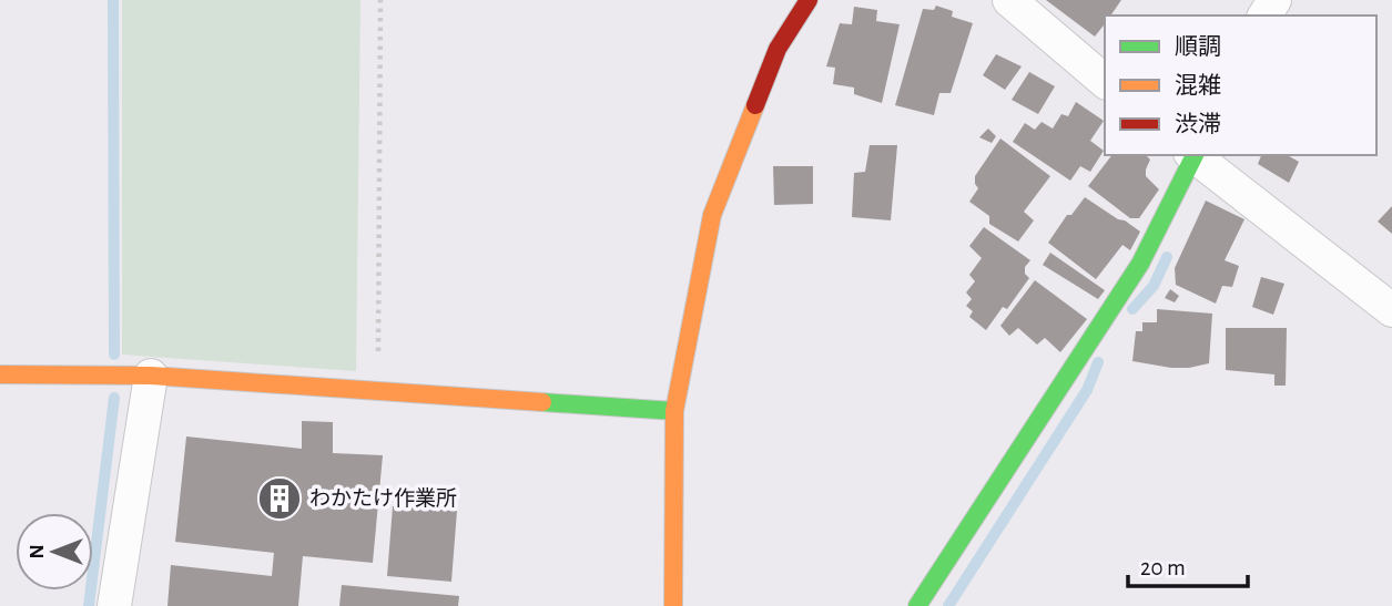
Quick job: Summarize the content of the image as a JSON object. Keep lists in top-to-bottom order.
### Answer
{
  "places": {
    "building": ["わかたけ作業所"]
  },
  "legend": ["順調", "混雑", "渋滞"],
  "scale_bar": "20 m",
  "north": "left"
}
